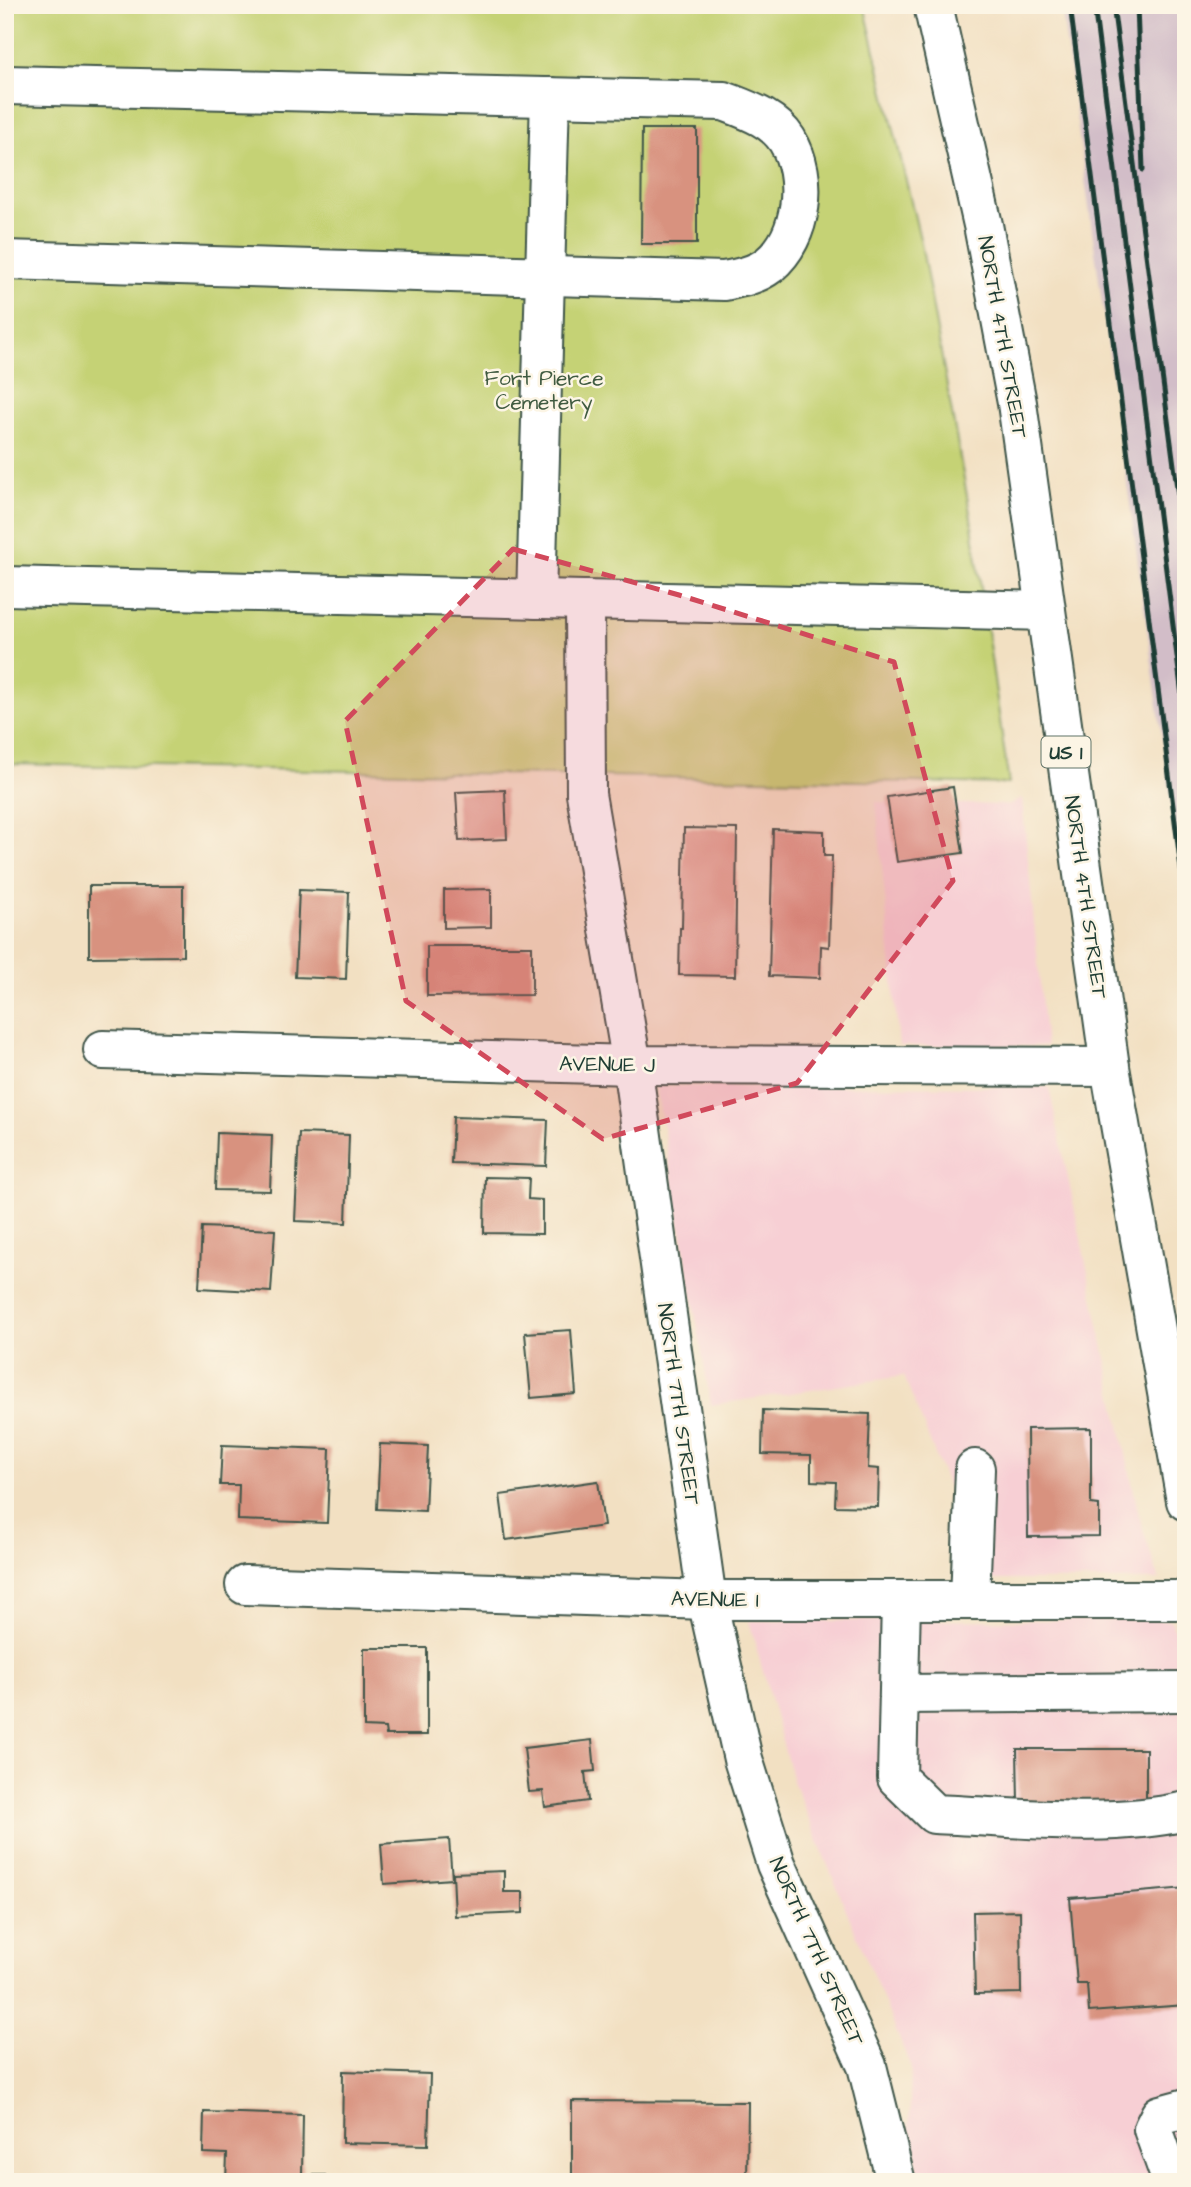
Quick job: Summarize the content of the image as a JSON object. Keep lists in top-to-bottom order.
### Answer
{
  "streets": {
    "street": [
      "NORTH 4TH STREET",
      "US 1",
      "AVENUE J",
      "NORTH 7TH STREET",
      "AVENUE I"
    ]
  },
  "crossings": [
    ["NORTH 4TH STREET", "AVENUE J"],
    ["AVENUE J", "NORTH 7TH STREET"],
    ["NORTH 7TH STREET", "AVENUE I"]
  ],
  "parks": ["Fort Pierce Cemetery"]
}
